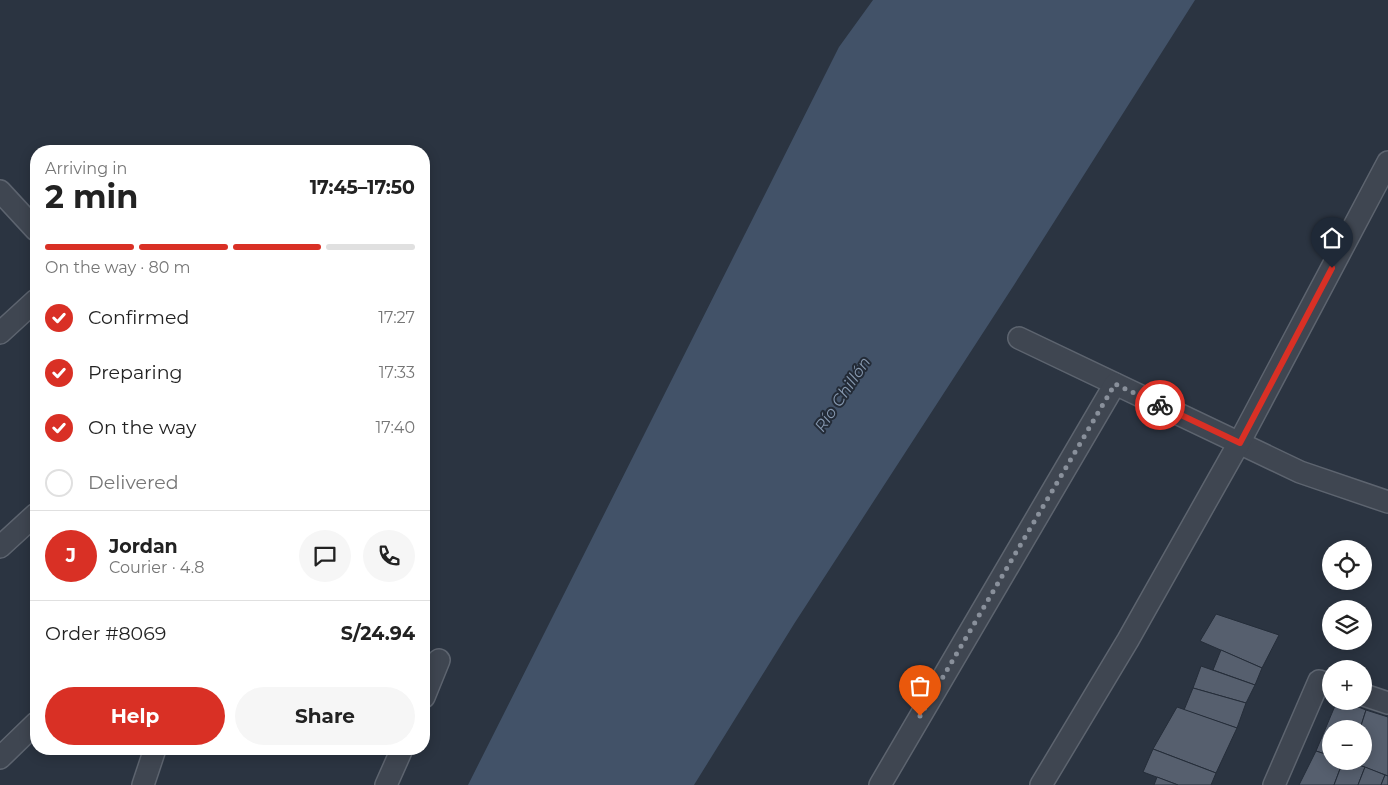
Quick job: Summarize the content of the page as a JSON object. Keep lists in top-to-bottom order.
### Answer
{
  "water": ["Río Chillón"],
  "page": {
    "heading": ["2 min", "Arriving in", "17:45–17:50"],
    "panel": [
      "Jordan",
      "Courier · 4.8",
      "Order #8069",
      "S/24.94"
    ],
    "bar": "On the way · 80 m",
    "list": [
      ["Confirmed", "17:27"],
      ["Preparing", "17:33"],
      ["On the way", "17:40"],
      "Delivered"
    ],
    "round": "J",
    "map_buttons": ["+", "−"],
    "buttons": ["Help", "Share"]
  }
}
